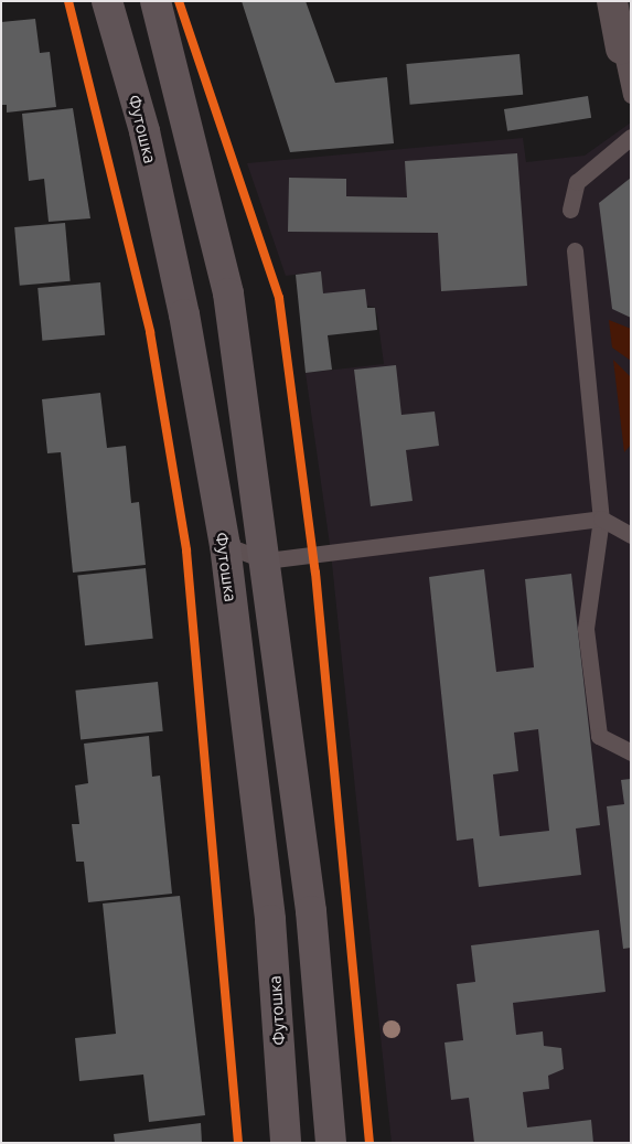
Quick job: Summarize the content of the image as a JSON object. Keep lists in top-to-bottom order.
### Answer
{
  "streets": {
    "main road": ["Футошка"]
  }
}
